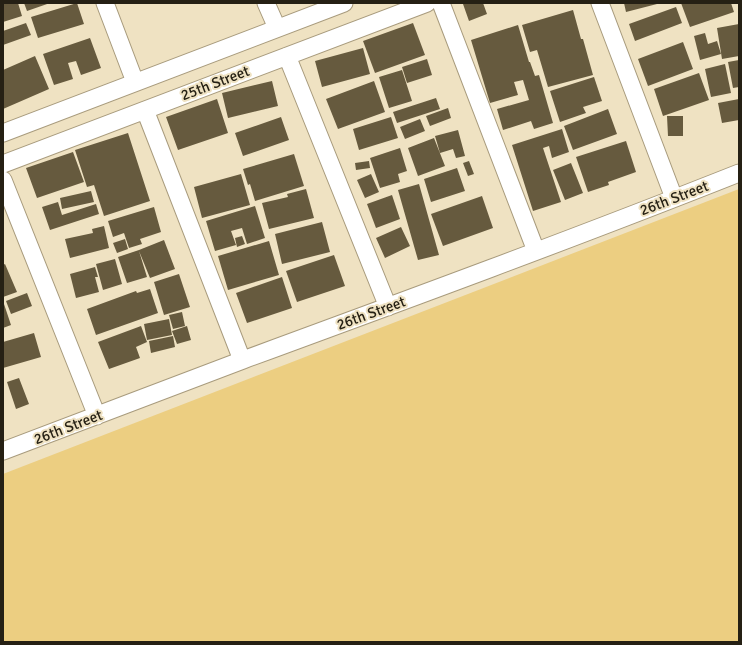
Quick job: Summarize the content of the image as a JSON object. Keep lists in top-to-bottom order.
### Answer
{
  "streets": {
    "street": ["25th Street", "26th Street"]
  }
}
